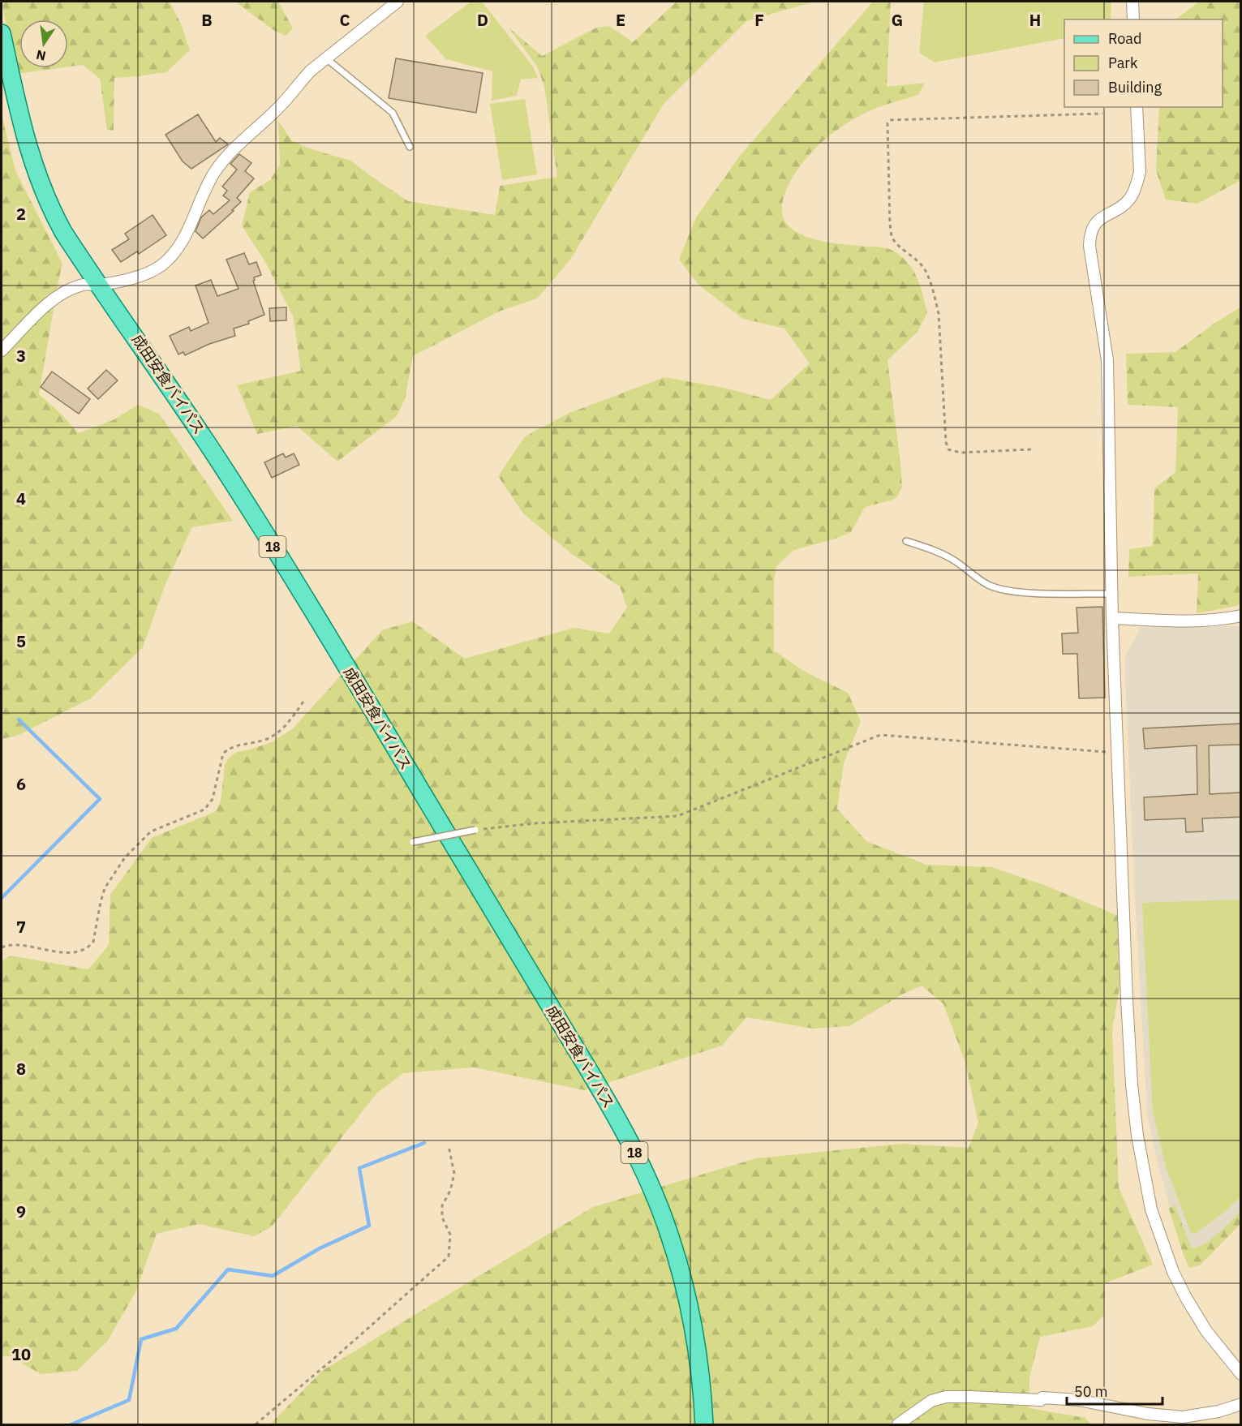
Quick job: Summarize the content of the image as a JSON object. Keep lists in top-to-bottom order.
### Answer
{
  "streets": {
    "main road": ["成田安食バイパス", "18"]
  },
  "legend": ["Road", "Park", "Building"],
  "scale_bar": "50 m",
  "north": "bottom",
  "grid": {
    "columns": [
      "B",
      "C",
      "D",
      "E",
      "F",
      "G",
      "H"
    ],
    "rows": [
      "2",
      "3",
      "4",
      "5",
      "6",
      "7",
      "8",
      "9",
      "10"
    ]
  }
}
